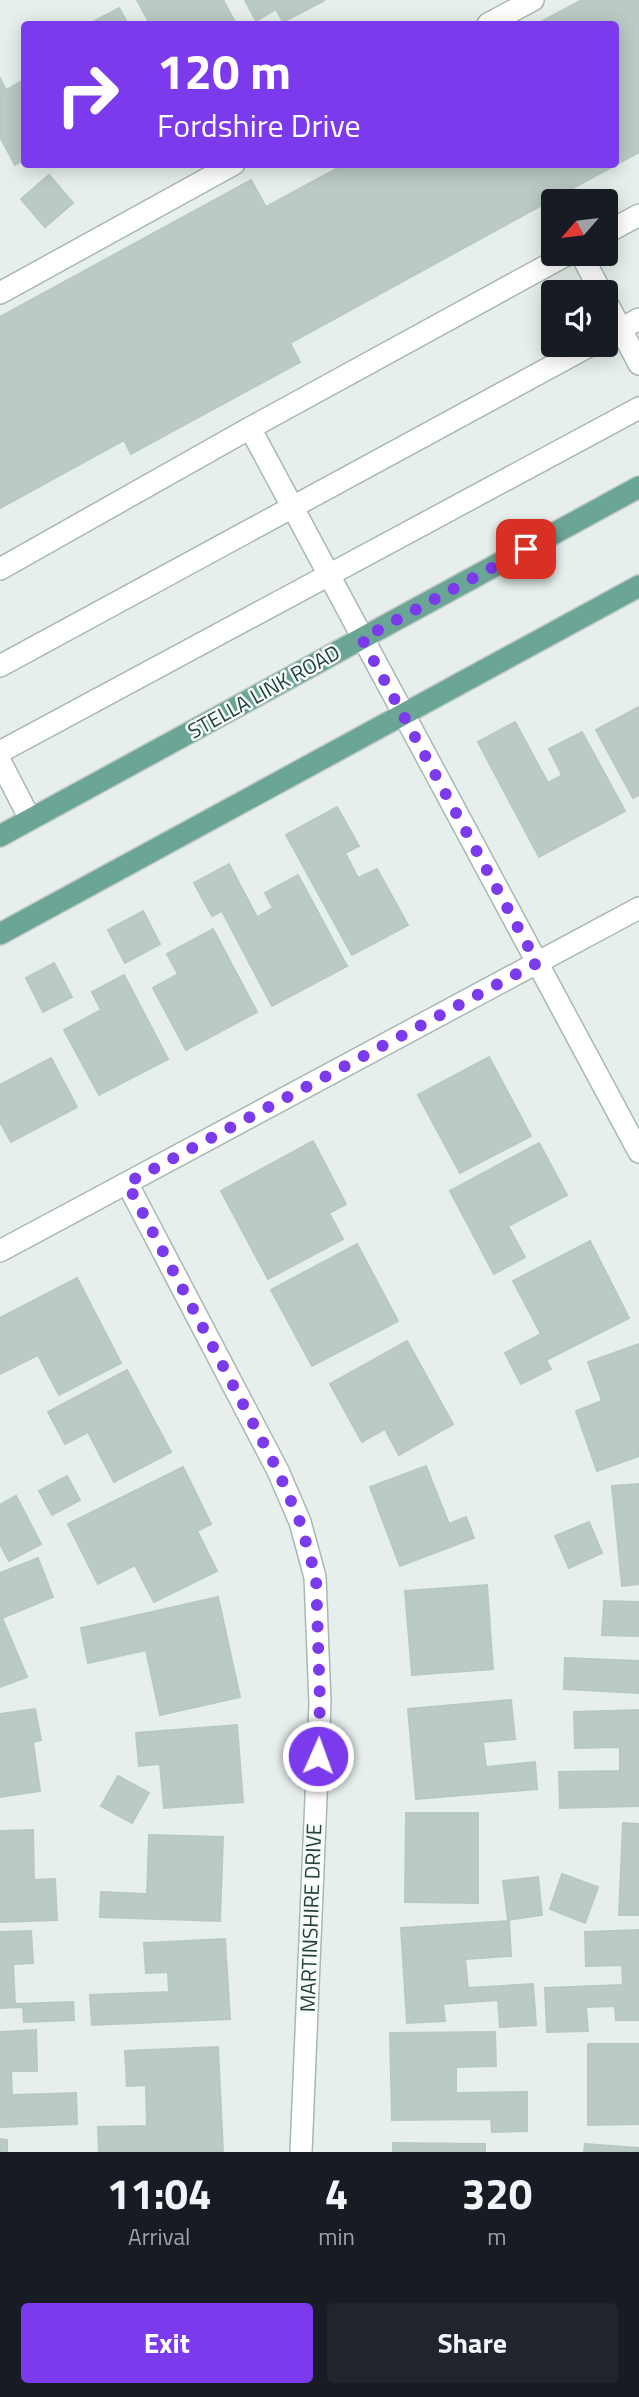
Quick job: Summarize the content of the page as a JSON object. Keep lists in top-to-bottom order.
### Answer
{
  "streets": {
    "main road": ["STELLA LINK ROAD"],
    "street": ["MARTINSHIRE DRIVE"]
  },
  "north": "bottom left",
  "page": {
    "turn": ["120 m", "Fordshire Drive"],
    "eta": [
      "11:04",
      "Arrival",
      "4",
      "min",
      "320",
      "m"
    ],
    "buttons": ["Exit", "Share"]
  }
}
